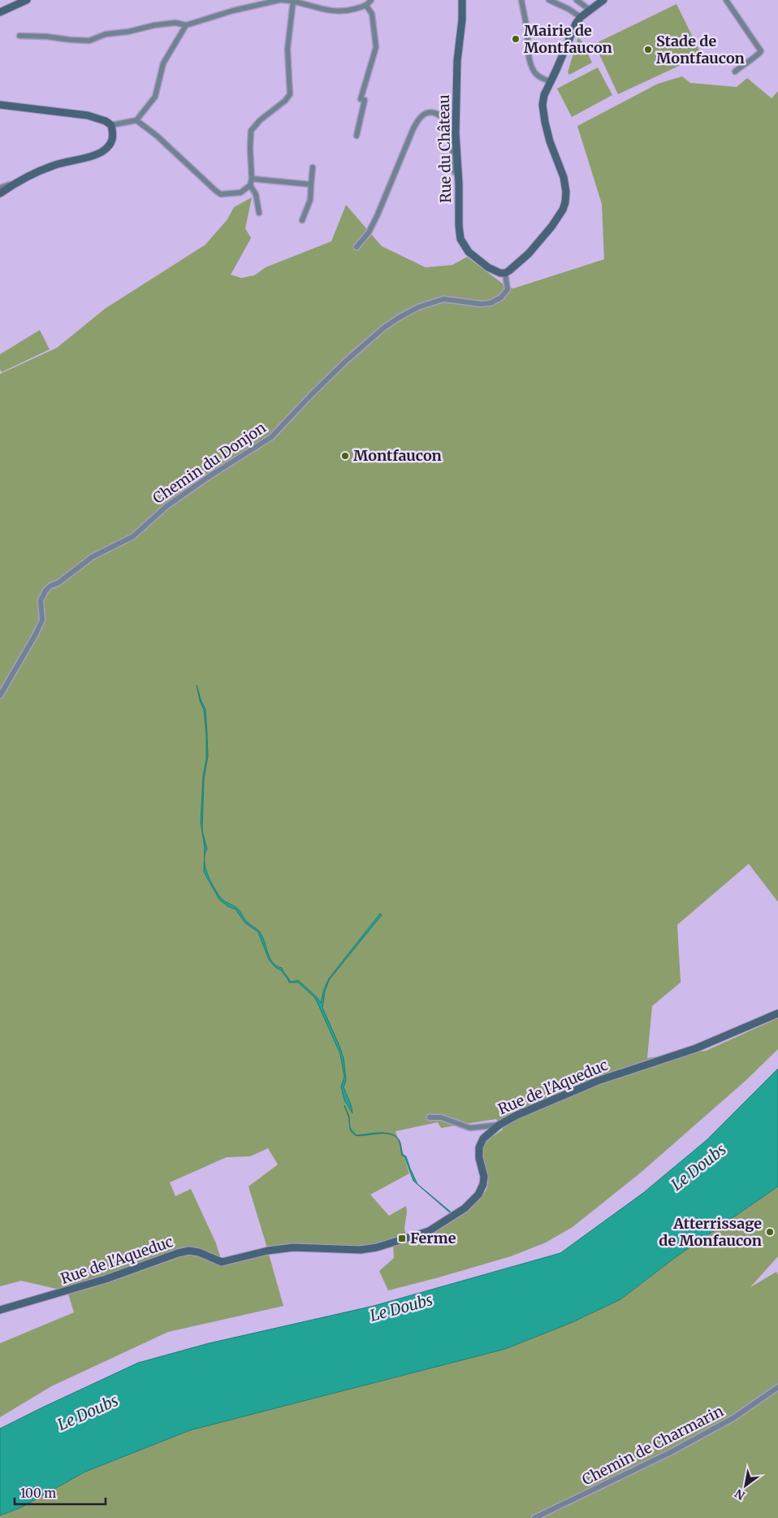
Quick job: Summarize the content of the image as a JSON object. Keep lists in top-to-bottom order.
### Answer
{
  "streets": {
    "street": [
      "Rue du Château",
      "Chemin du Donjon",
      "Rue de l'Aqueduc",
      "Chemin de Charmarin"
    ]
  },
  "crossings": [
    ["Rue du Château", "Chemin du Donjon"]
  ],
  "water": ["Le Doubs"],
  "places": {
    "other": [
      "Mairie de Montfaucon",
      "Stade de Montfaucon",
      "Montfaucon",
      "Atterrissage de Monfaucon"
    ],
    "transit": ["Ferme"]
  },
  "scale_bar": "100 m",
  "north": "bottom left"
}
